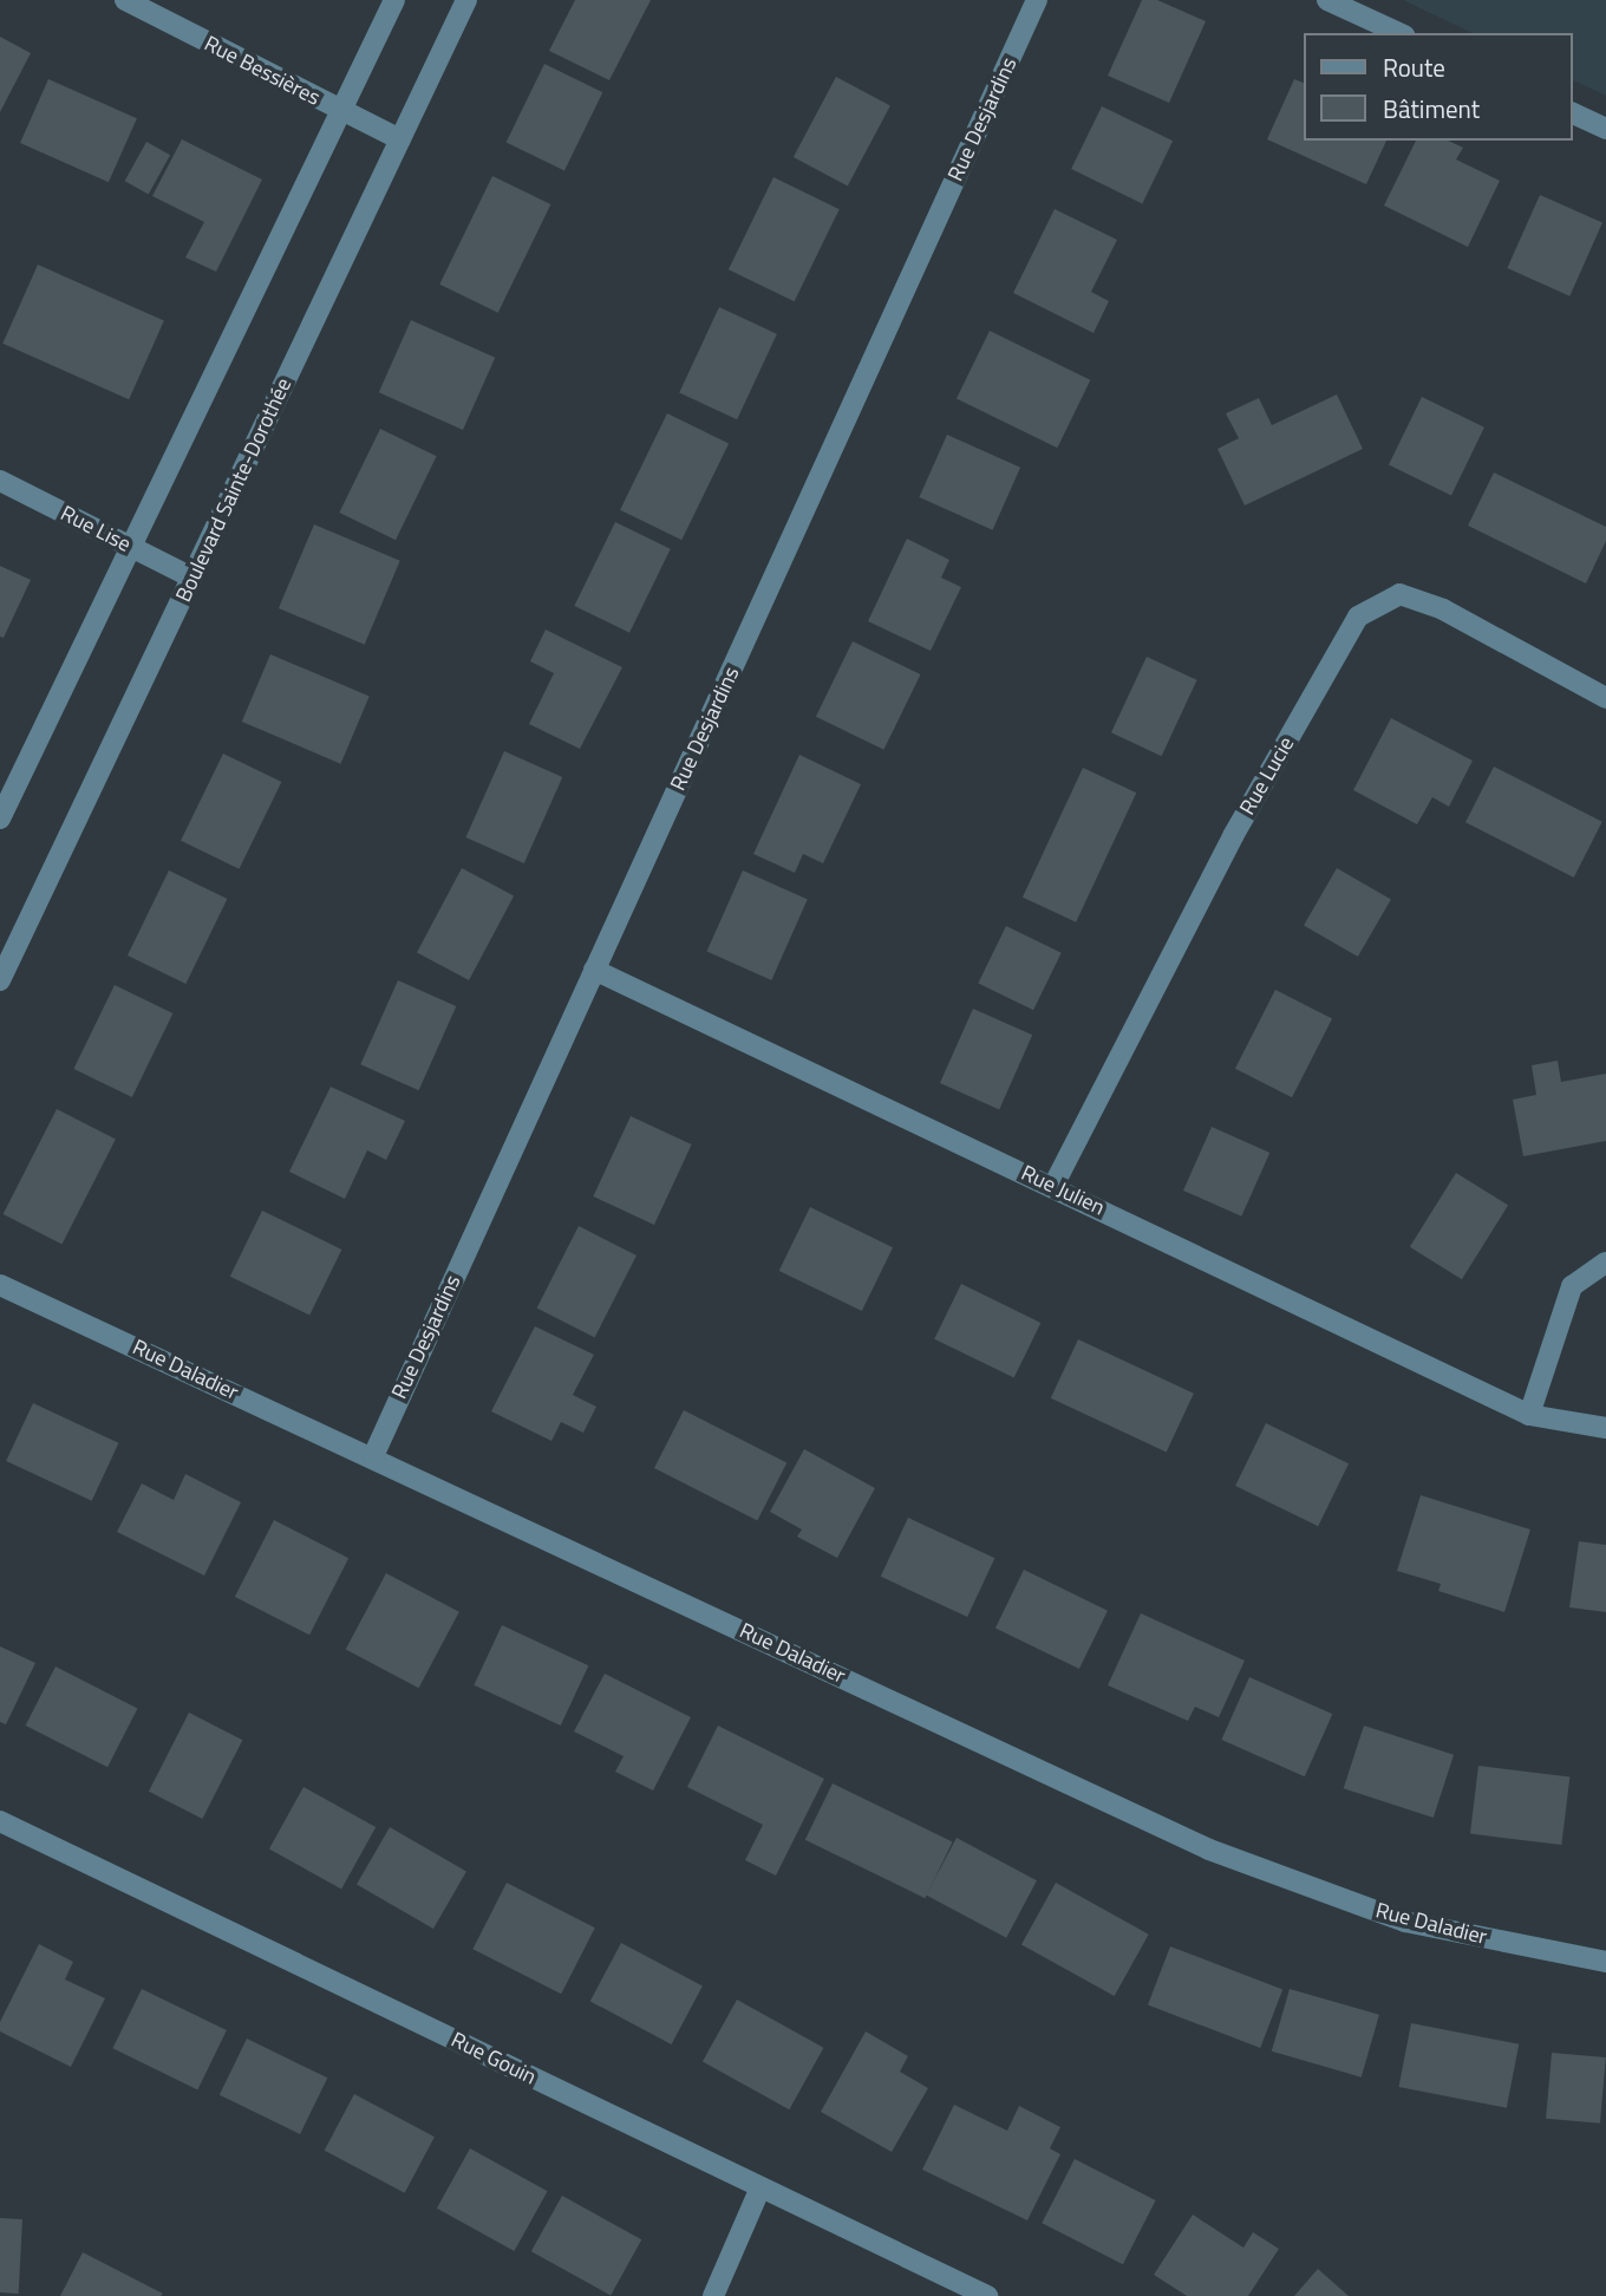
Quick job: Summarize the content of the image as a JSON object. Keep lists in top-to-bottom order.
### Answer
{
  "streets": {
    "street": [
      "Rue Bessières",
      "Rue Desjardins",
      "Boulevard Sainte-Dorothée",
      "Rue Lise",
      "Rue Lucie",
      "Rue Julien",
      "Rue Daladier",
      "Rue Gouin"
    ]
  },
  "crossings": [
    ["Rue Bessières", "Boulevard Sainte-Dorothée"],
    ["Rue Desjardins", "Rue Julien"],
    ["Rue Desjardins", "Rue Daladier"],
    ["Boulevard Sainte-Dorothée", "Rue Lise"],
    ["Rue Lucie", "Rue Julien"]
  ],
  "legend": ["Route", "Bâtiment"]
}
